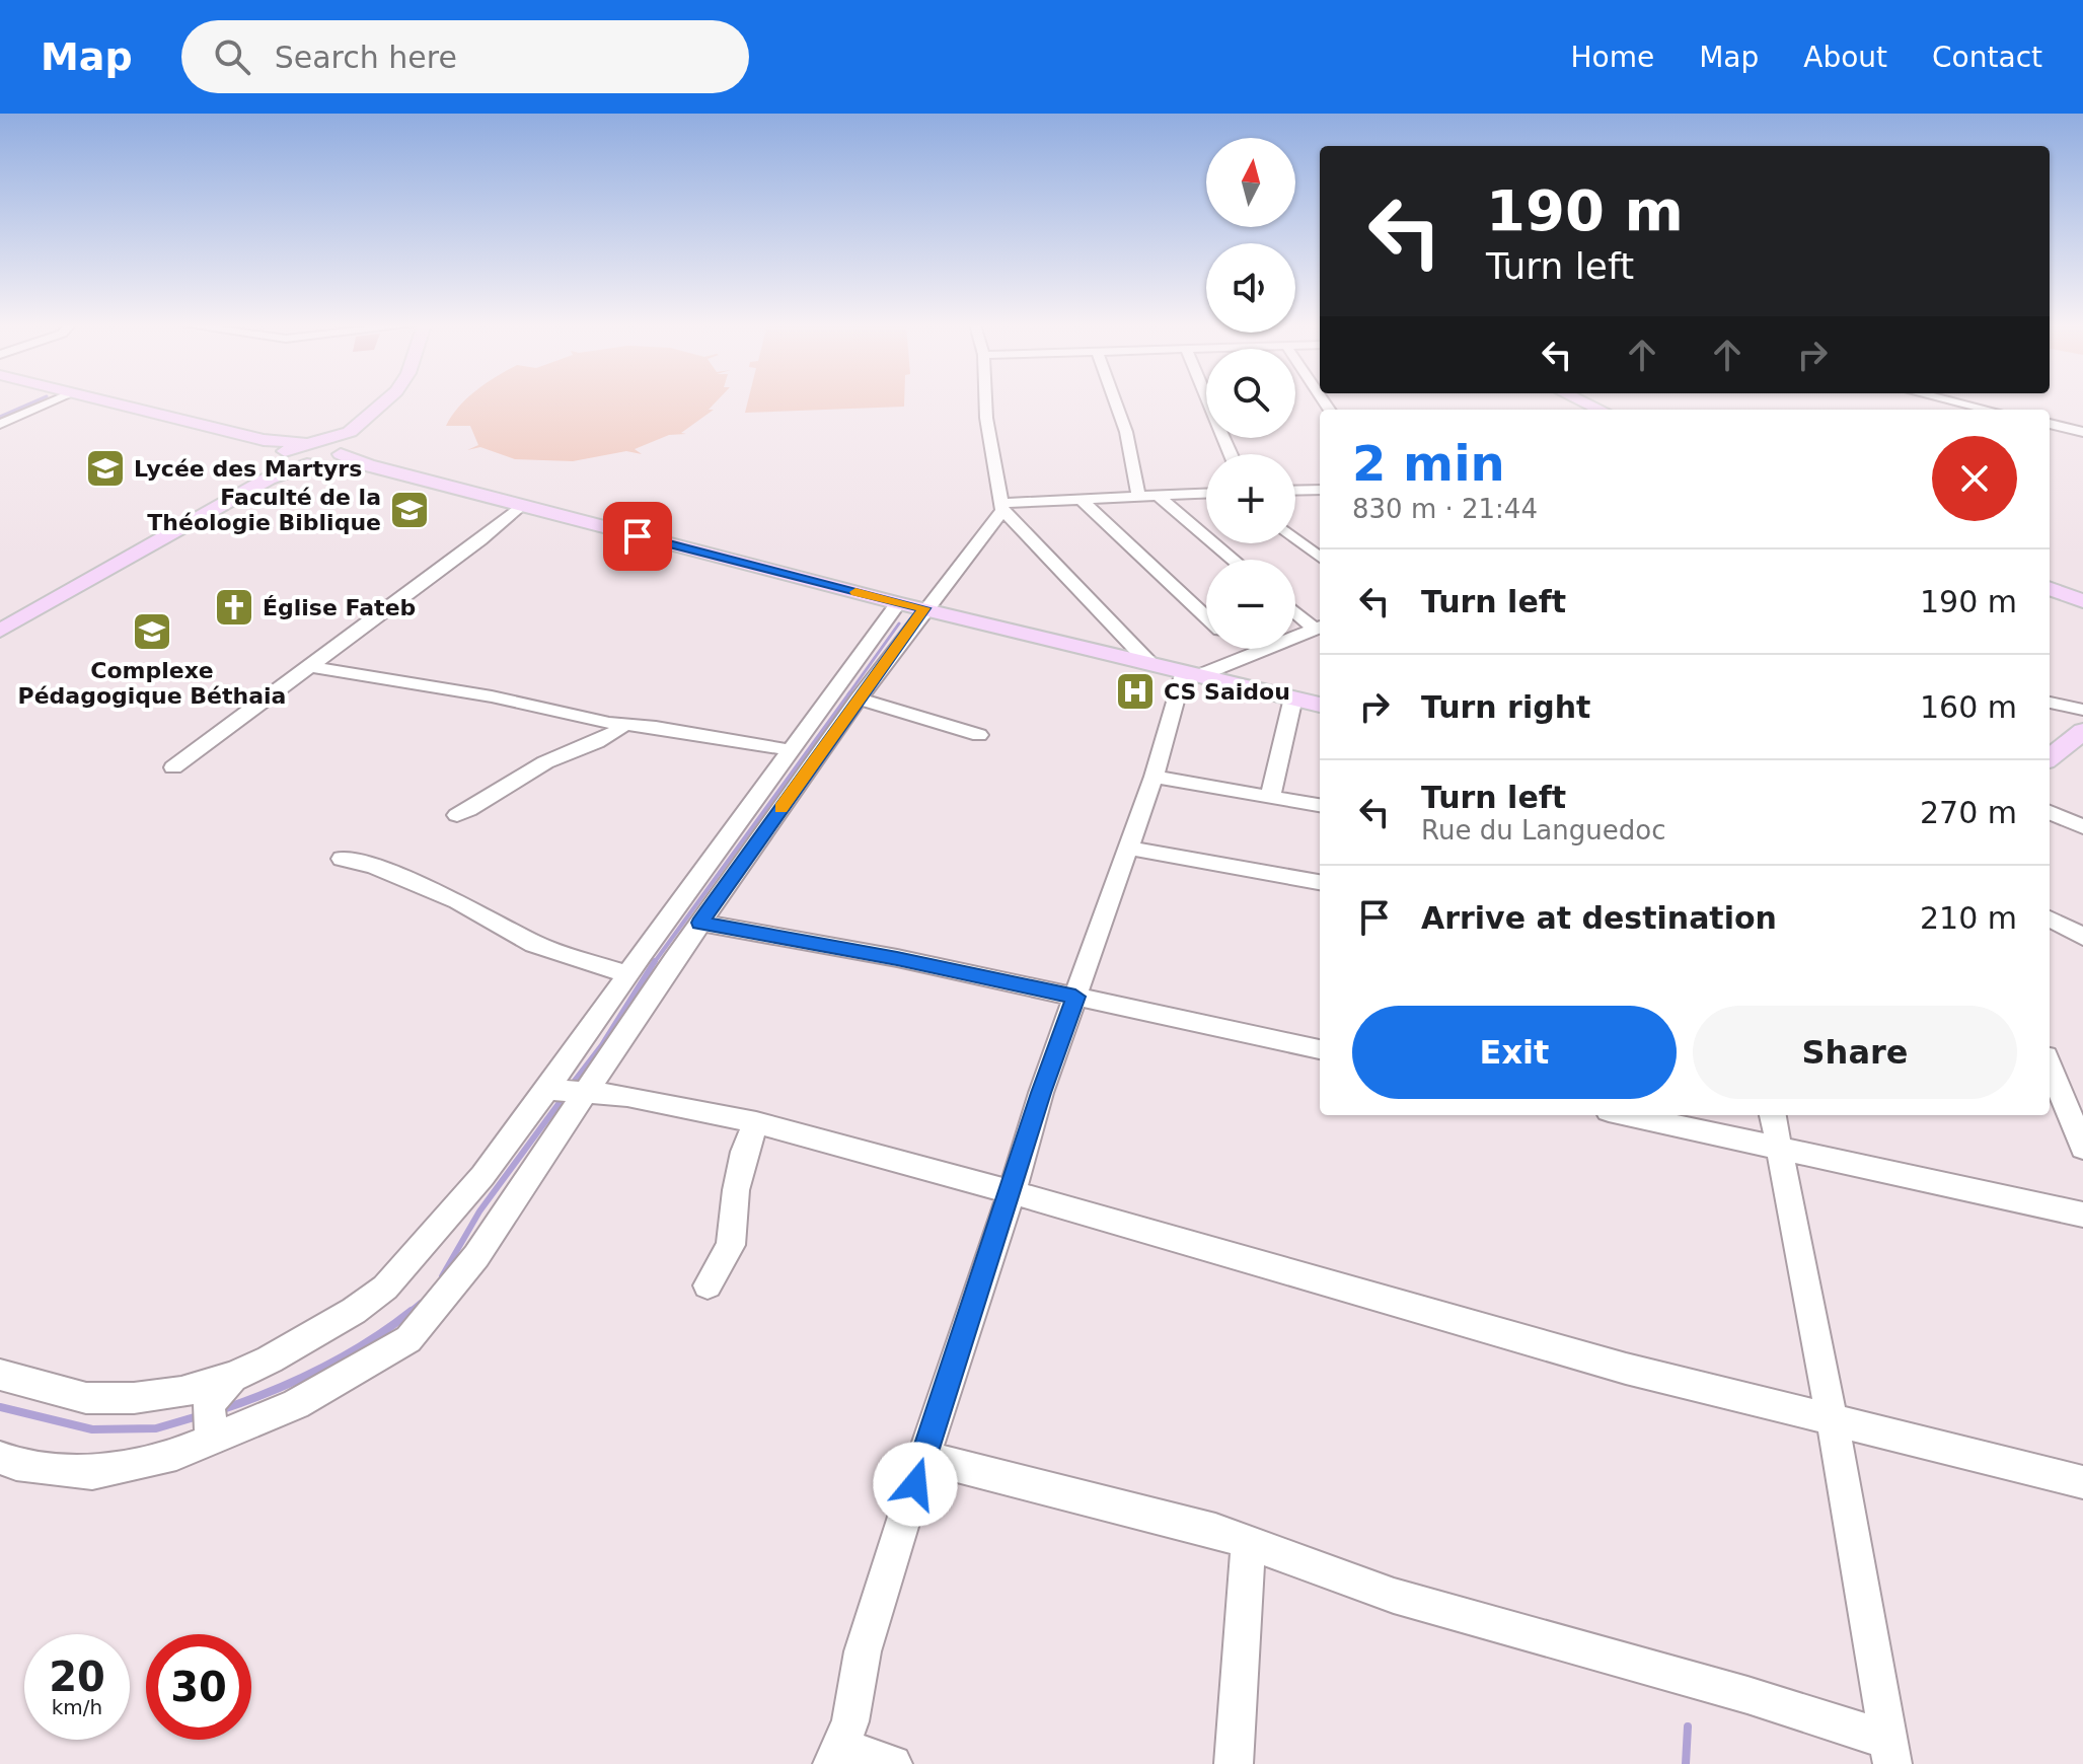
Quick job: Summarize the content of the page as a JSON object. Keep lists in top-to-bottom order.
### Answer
{
  "places": {
    "school or university": ["Lycée des Martyrs", "Faculté de la Théologie Biblique", "Complexe Pédagogique Béthaia"],
    "church": ["Église Fateb"],
    "hospital": ["CS Saidou"]
  },
  "north": "top",
  "page": {
    "header": "Map",
    "search": "Search here",
    "nav": [
      "Home",
      "Map",
      "About",
      "Contact"
    ],
    "map_buttons": ["+", "−"],
    "turn": ["190 m", "Turn left"],
    "heading": ["2 min", "830 m · 21:44"],
    "list": [
      {
        "name": "Turn left",
        "value": "190 m"
      },
      {
        "name": "Turn right",
        "value": "160 m"
      },
      {
        "name": "Turn left",
        "note": "Rue du Languedoc",
        "value": "270 m"
      },
      {
        "name": "Arrive at destination",
        "value": "210 m"
      }
    ],
    "buttons": ["Exit", "Share"],
    "speed": "20 km/h",
    "limit": "30"
  }
}
